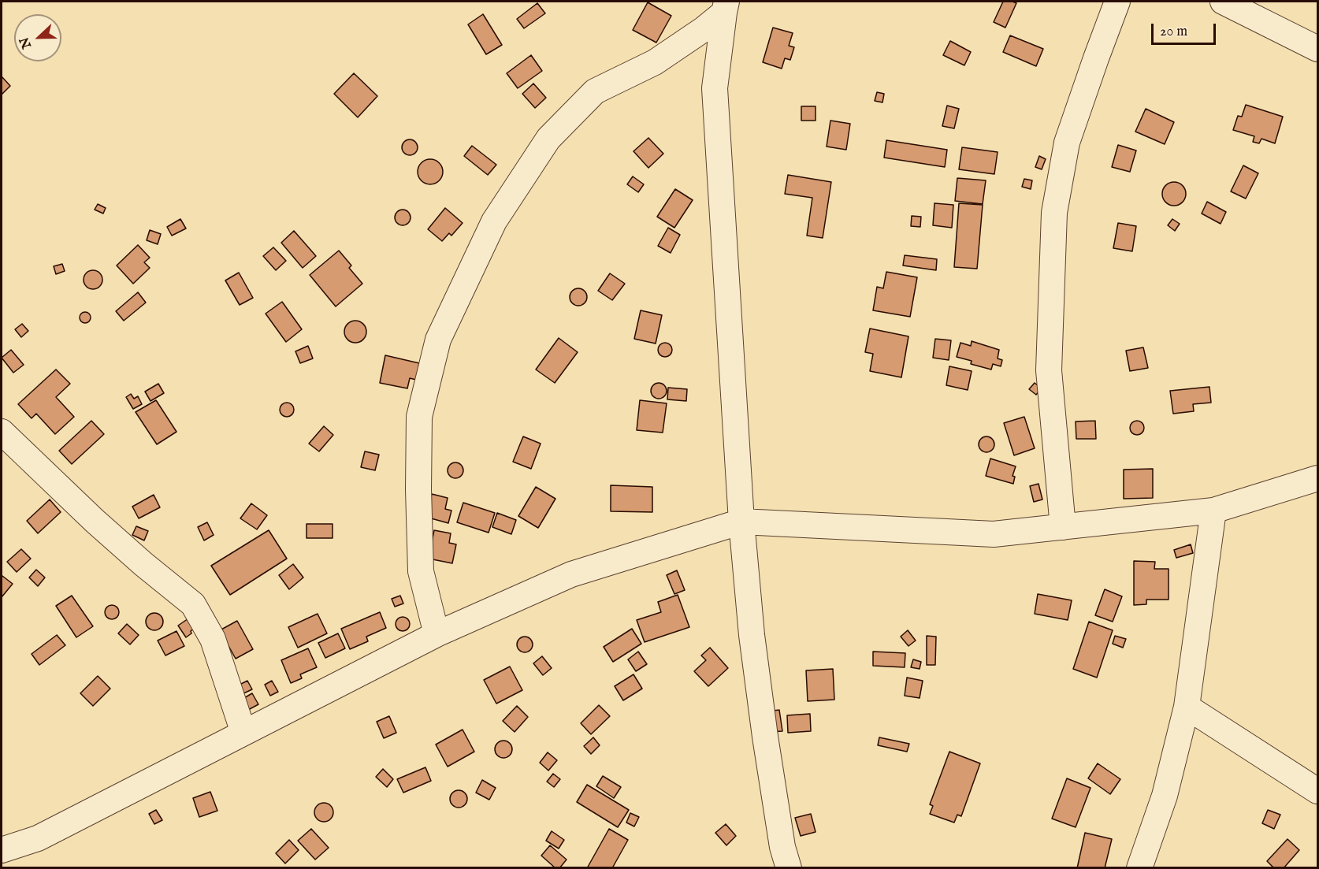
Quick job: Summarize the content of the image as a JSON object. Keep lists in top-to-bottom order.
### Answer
{
  "scale_bar": "20 m",
  "north": "left"
}
